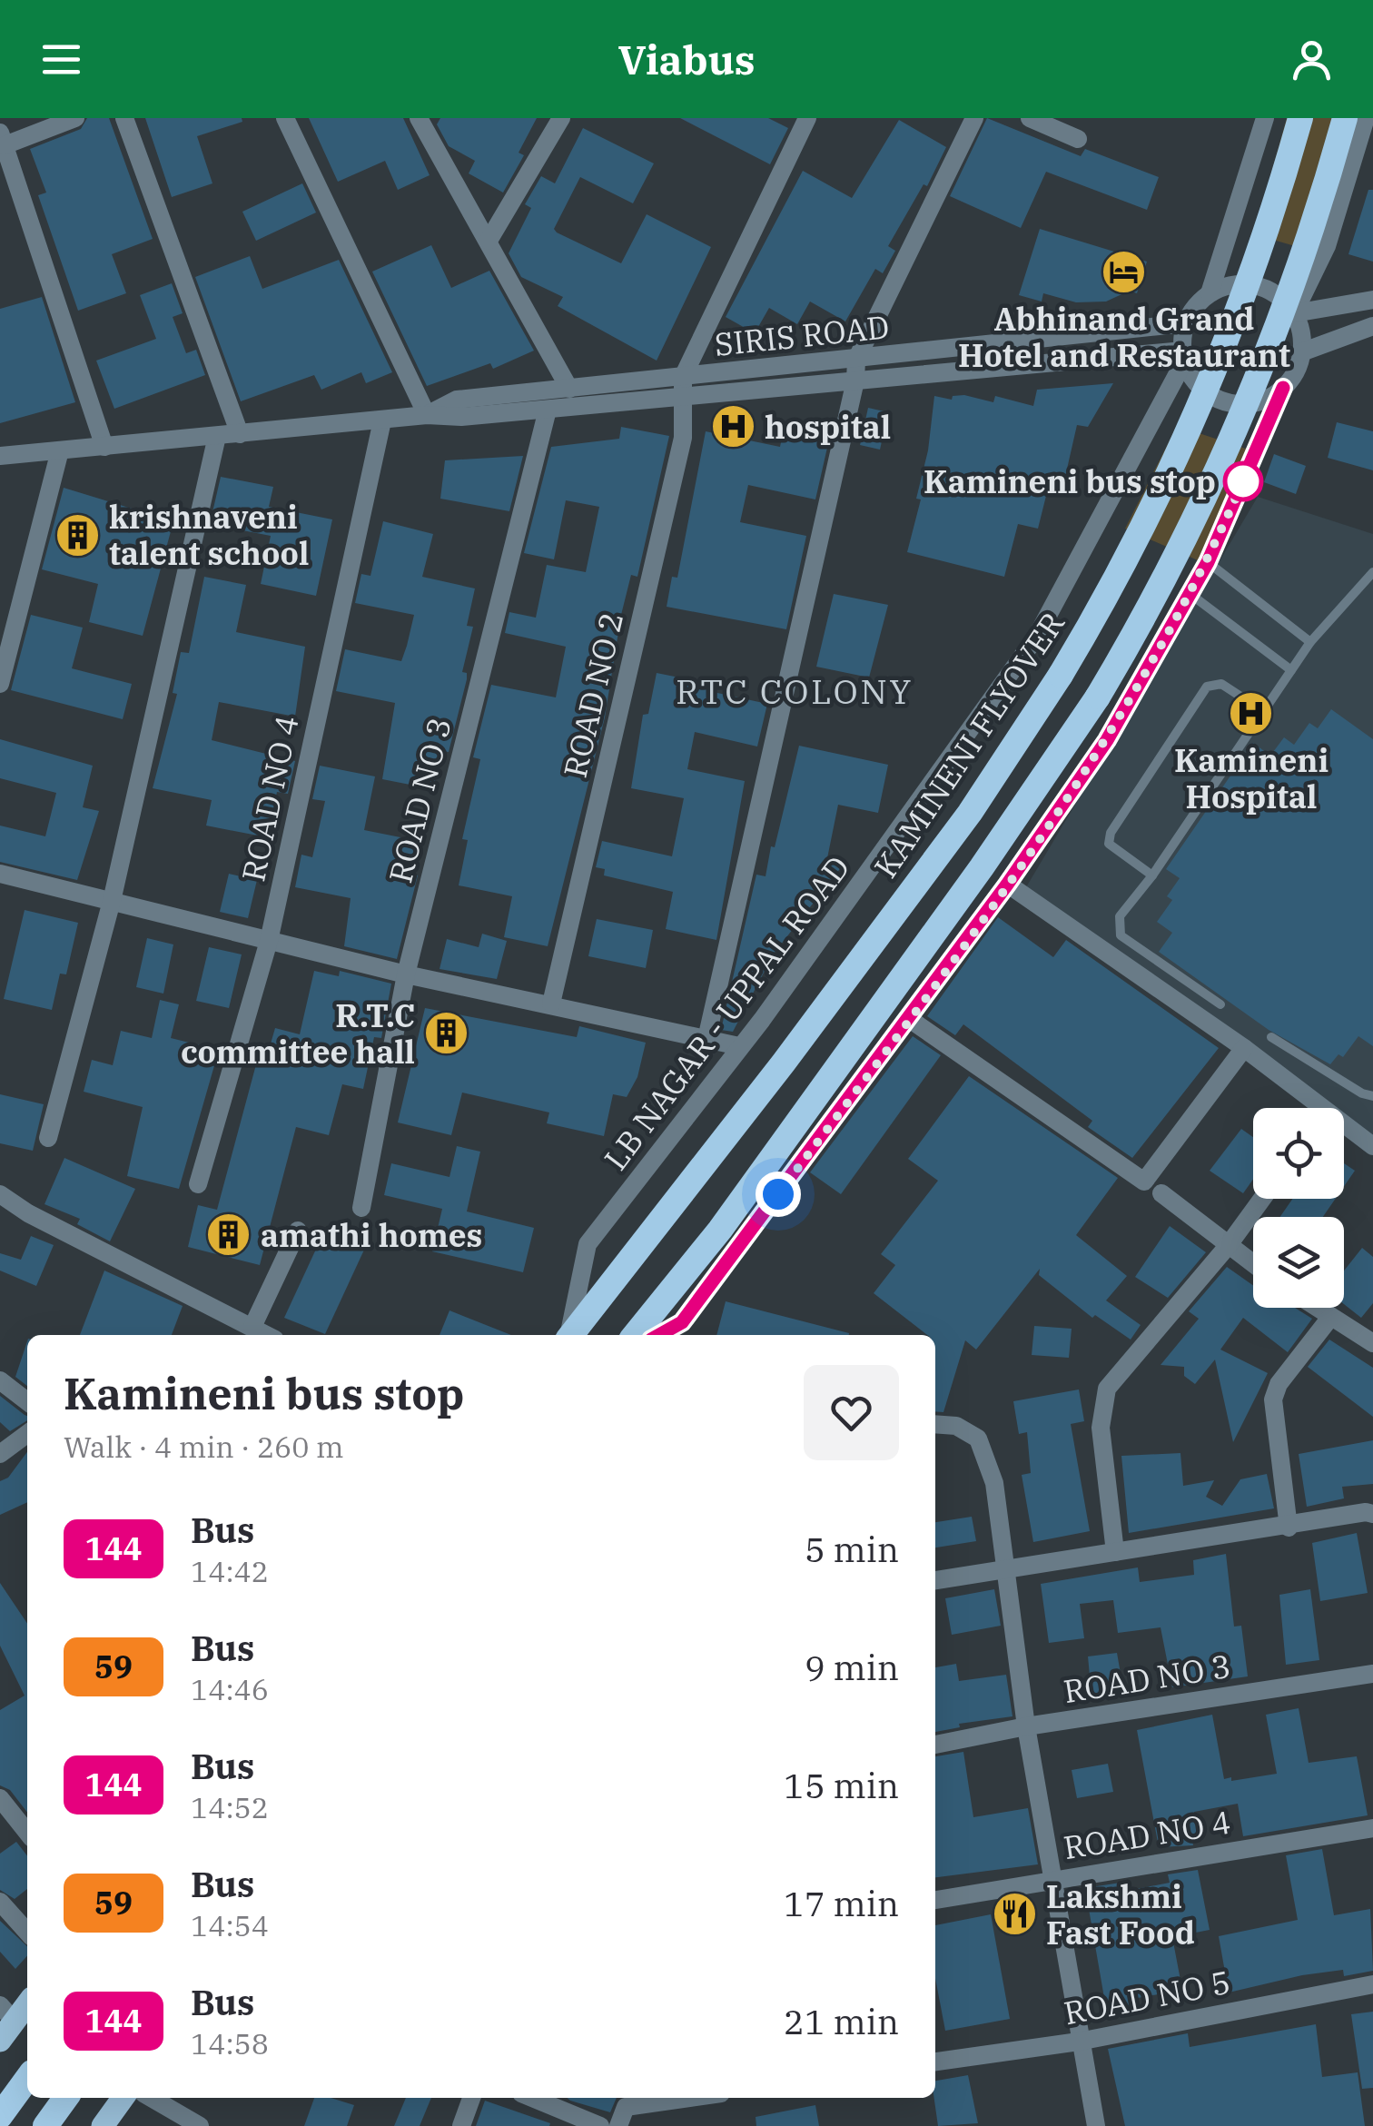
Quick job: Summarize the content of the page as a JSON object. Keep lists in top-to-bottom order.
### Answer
{
  "streets": {
    "highway": ["KAMINENI FLYOVER"],
    "street": [
      "SIRIS ROAD",
      "ROAD NO 2",
      "ROAD NO 4",
      "ROAD NO 3",
      "LB NAGAR - UPPAL ROAD",
      "ROAD NO 5"
    ]
  },
  "crossings": [
    ["SIRIS ROAD", "ROAD NO 2"],
    ["SIRIS ROAD", "ROAD NO 4"],
    ["SIRIS ROAD", "ROAD NO 3"],
    ["SIRIS ROAD", "LB NAGAR - UPPAL ROAD"]
  ],
  "districts": ["RTC COLONY"],
  "places": {
    "hotel": ["Abhinand Grand Hotel and Restaurant"],
    "hospital": ["hospital", "Kamineni Hospital"],
    "other": ["Kamineni bus stop"],
    "building": ["krishnaveni talent school", "R.T.C committee hall", "amathi homes"],
    "restaurant": ["Lakshmi Fast Food"]
  },
  "lines": ["bus line 144"],
  "page": {
    "header": "Viabus",
    "heading": ["Kamineni bus stop", "Walk · 4 min · 260 m"],
    "list": [
      {
        "mark": "144",
        "name": "Bus",
        "note": "14:42",
        "value": "5 min"
      },
      {
        "mark": "59",
        "name": "Bus",
        "note": "14:46",
        "value": "9 min"
      },
      {
        "mark": "144",
        "name": "Bus",
        "note": "14:52",
        "value": "15 min"
      },
      {
        "mark": "59",
        "name": "Bus",
        "note": "14:54",
        "value": "17 min"
      },
      {
        "mark": "144",
        "name": "Bus",
        "note": "14:58",
        "value": "21 min"
      }
    ]
  }
}
